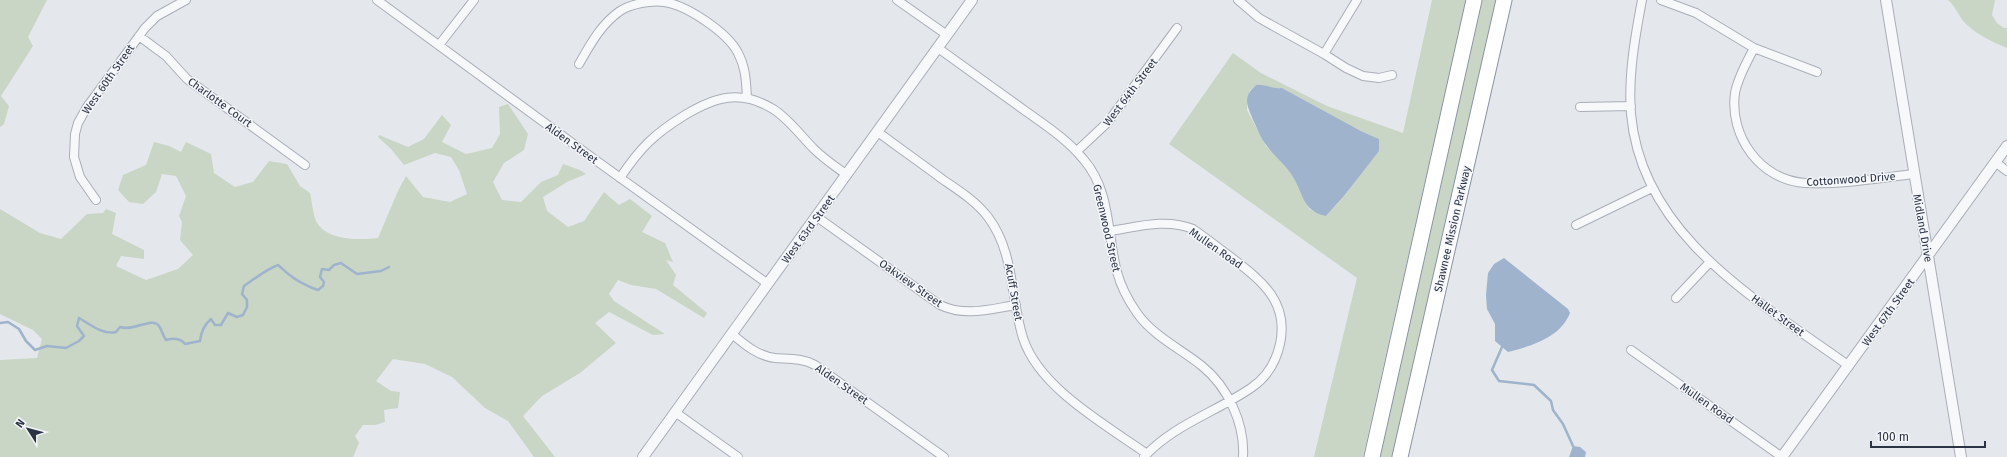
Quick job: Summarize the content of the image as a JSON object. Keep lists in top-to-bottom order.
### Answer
{
  "streets": {
    "highway": ["Shawnee Mission Parkway"],
    "street": [
      "West 60th Street",
      "West 64th Street",
      "Charlotte Court",
      "Alden Street",
      "Cottonwood Drive",
      "Greenwood Street",
      "Midland Drive",
      "West 63rd Street",
      "Mullen Road",
      "Oakview Street",
      "Acuff Street",
      "West 67th Street",
      "Hallet Street"
    ]
  },
  "crossings": [
    ["West 60th Street", "Charlotte Court"],
    ["West 64th Street", "Greenwood Street"],
    ["Alden Street", "West 63rd Street"],
    ["Cottonwood Drive", "Midland Drive"],
    ["Greenwood Street", "West 63rd Street"],
    ["Greenwood Street", "Mullen Road"],
    ["Midland Drive", "West 67th Street"],
    ["West 63rd Street", "Oakview Street"],
    ["West 63rd Street", "Acuff Street"],
    ["Mullen Road", "Acuff Street"],
    ["Mullen Road", "West 67th Street"],
    ["Oakview Street", "Acuff Street"],
    ["West 67th Street", "Hallet Street"]
  ],
  "scale_bar": "100 m",
  "north": "top left"
}
